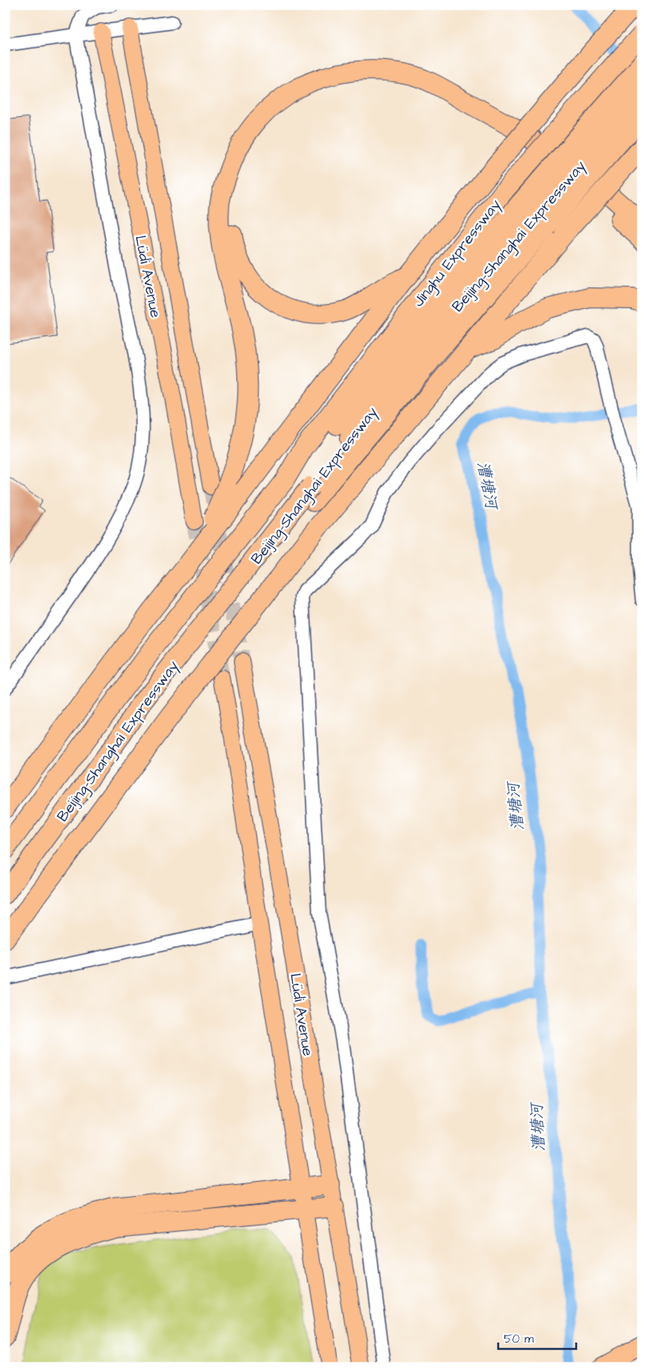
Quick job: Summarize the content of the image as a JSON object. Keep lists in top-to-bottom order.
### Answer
{
  "streets": {
    "highway": ["Beijing–Shanghai Expressway", "Jinghu Expressway"],
    "main road": ["Lüdi Avenue"]
  },
  "crossings": [
    ["Beijing–Shanghai Expressway", "Jinghu Expressway"]
  ],
  "water": ["漕塘河"],
  "scale_bar": "50 m"
}
